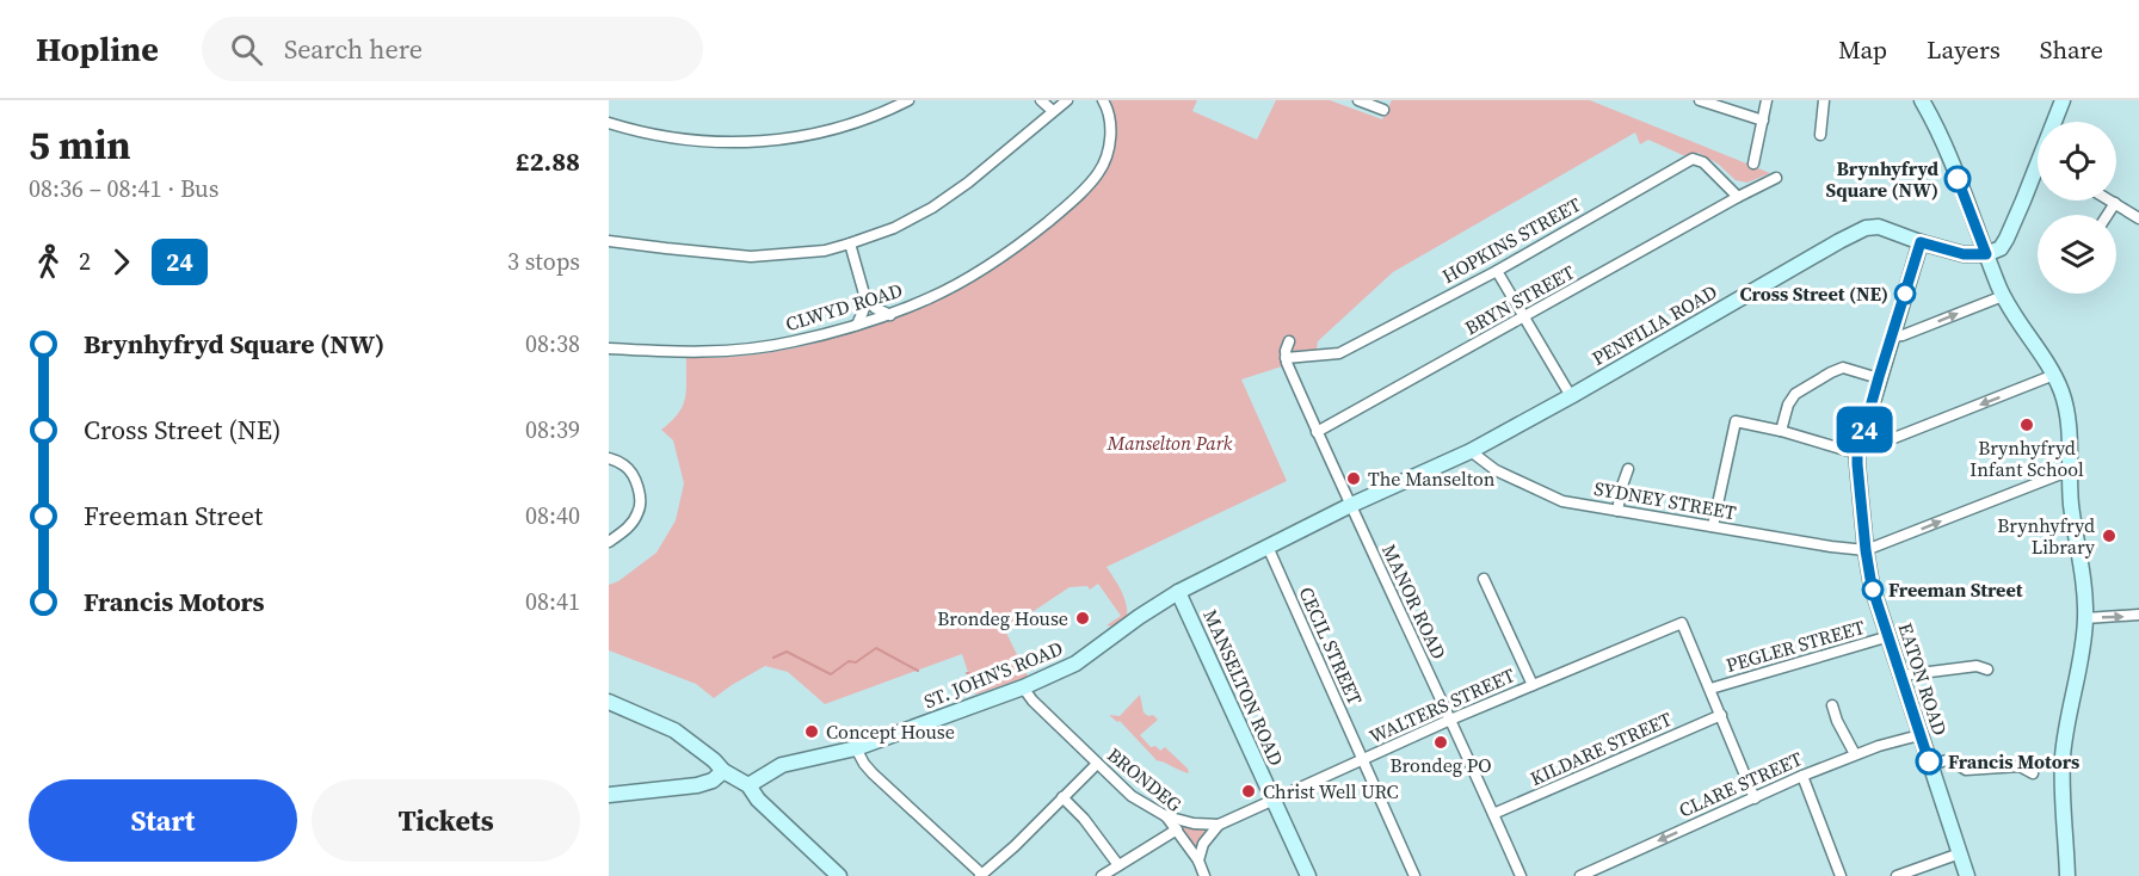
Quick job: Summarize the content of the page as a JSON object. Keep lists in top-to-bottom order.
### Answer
{
  "streets": {
    "street": [
      "HOPKINS STREET",
      "BRYN STREET",
      "CLWYD ROAD",
      "PENFILIA ROAD",
      "SYDNEY STREET",
      "MANOR ROAD",
      "CECIL STREET",
      "PEGLER STREET",
      "ST. JOHN'S ROAD",
      "EATON ROAD",
      "MANSELTON ROAD",
      "WALTERS STREET",
      "KILDARE STREET",
      "BRONDEG",
      "CLARE STREET"
    ]
  },
  "crossings": [
    ["HOPKINS STREET", "BRYN STREET"],
    ["HOPKINS STREET", "MANOR ROAD"],
    ["BRYN STREET", "MANOR ROAD"],
    ["PENFILIA ROAD", "SYDNEY STREET"],
    ["PENFILIA ROAD", "MANOR ROAD"],
    ["PENFILIA ROAD", "ST. JOHN'S ROAD"],
    ["PENFILIA ROAD", "EATON ROAD"],
    ["SYDNEY STREET", "EATON ROAD"],
    ["MANOR ROAD", "ST. JOHN'S ROAD"],
    ["MANOR ROAD", "WALTERS STREET"],
    ["MANOR ROAD", "KILDARE STREET"],
    ["CECIL STREET", "ST. JOHN'S ROAD"],
    ["CECIL STREET", "WALTERS STREET"],
    ["PEGLER STREET", "EATON ROAD"],
    ["PEGLER STREET", "WALTERS STREET"],
    ["ST. JOHN'S ROAD", "MANSELTON ROAD"],
    ["ST. JOHN'S ROAD", "BRONDEG"],
    ["EATON ROAD", "CLARE STREET"],
    ["MANSELTON ROAD", "WALTERS STREET"]
  ],
  "one_way": ["CLARE STREET"],
  "parks": ["Manselton Park"],
  "places": [
    "Brynhyfryd Square (NW)",
    "Cross Street (NE)",
    "Brynhyfryd Infant School",
    "The Manselton",
    "Brynhyfryd Library",
    "Freeman Street",
    "Brondeg House",
    "Concept House",
    "Brondeg PO",
    "Francis Motors",
    "Christ Well URC"
  ],
  "lines": ["bus line 24"],
  "page": {
    "header": "Hopline",
    "search": "Search here",
    "nav": ["Map", "Layers", "Share"],
    "heading": ["5 min", "08:36 – 08:41 · Bus", "£2.88"],
    "on_map": "24",
    "legs": ["2", "24", "3 stops"],
    "list": [
      {
        "name": "Brynhyfryd Square (NW)",
        "value": "08:38"
      },
      {
        "name": "Cross Street (NE)",
        "value": "08:39"
      },
      {
        "name": "Freeman Street",
        "value": "08:40"
      },
      {
        "name": "Francis Motors",
        "value": "08:41"
      }
    ],
    "buttons": ["Start", "Tickets"]
  }
}
